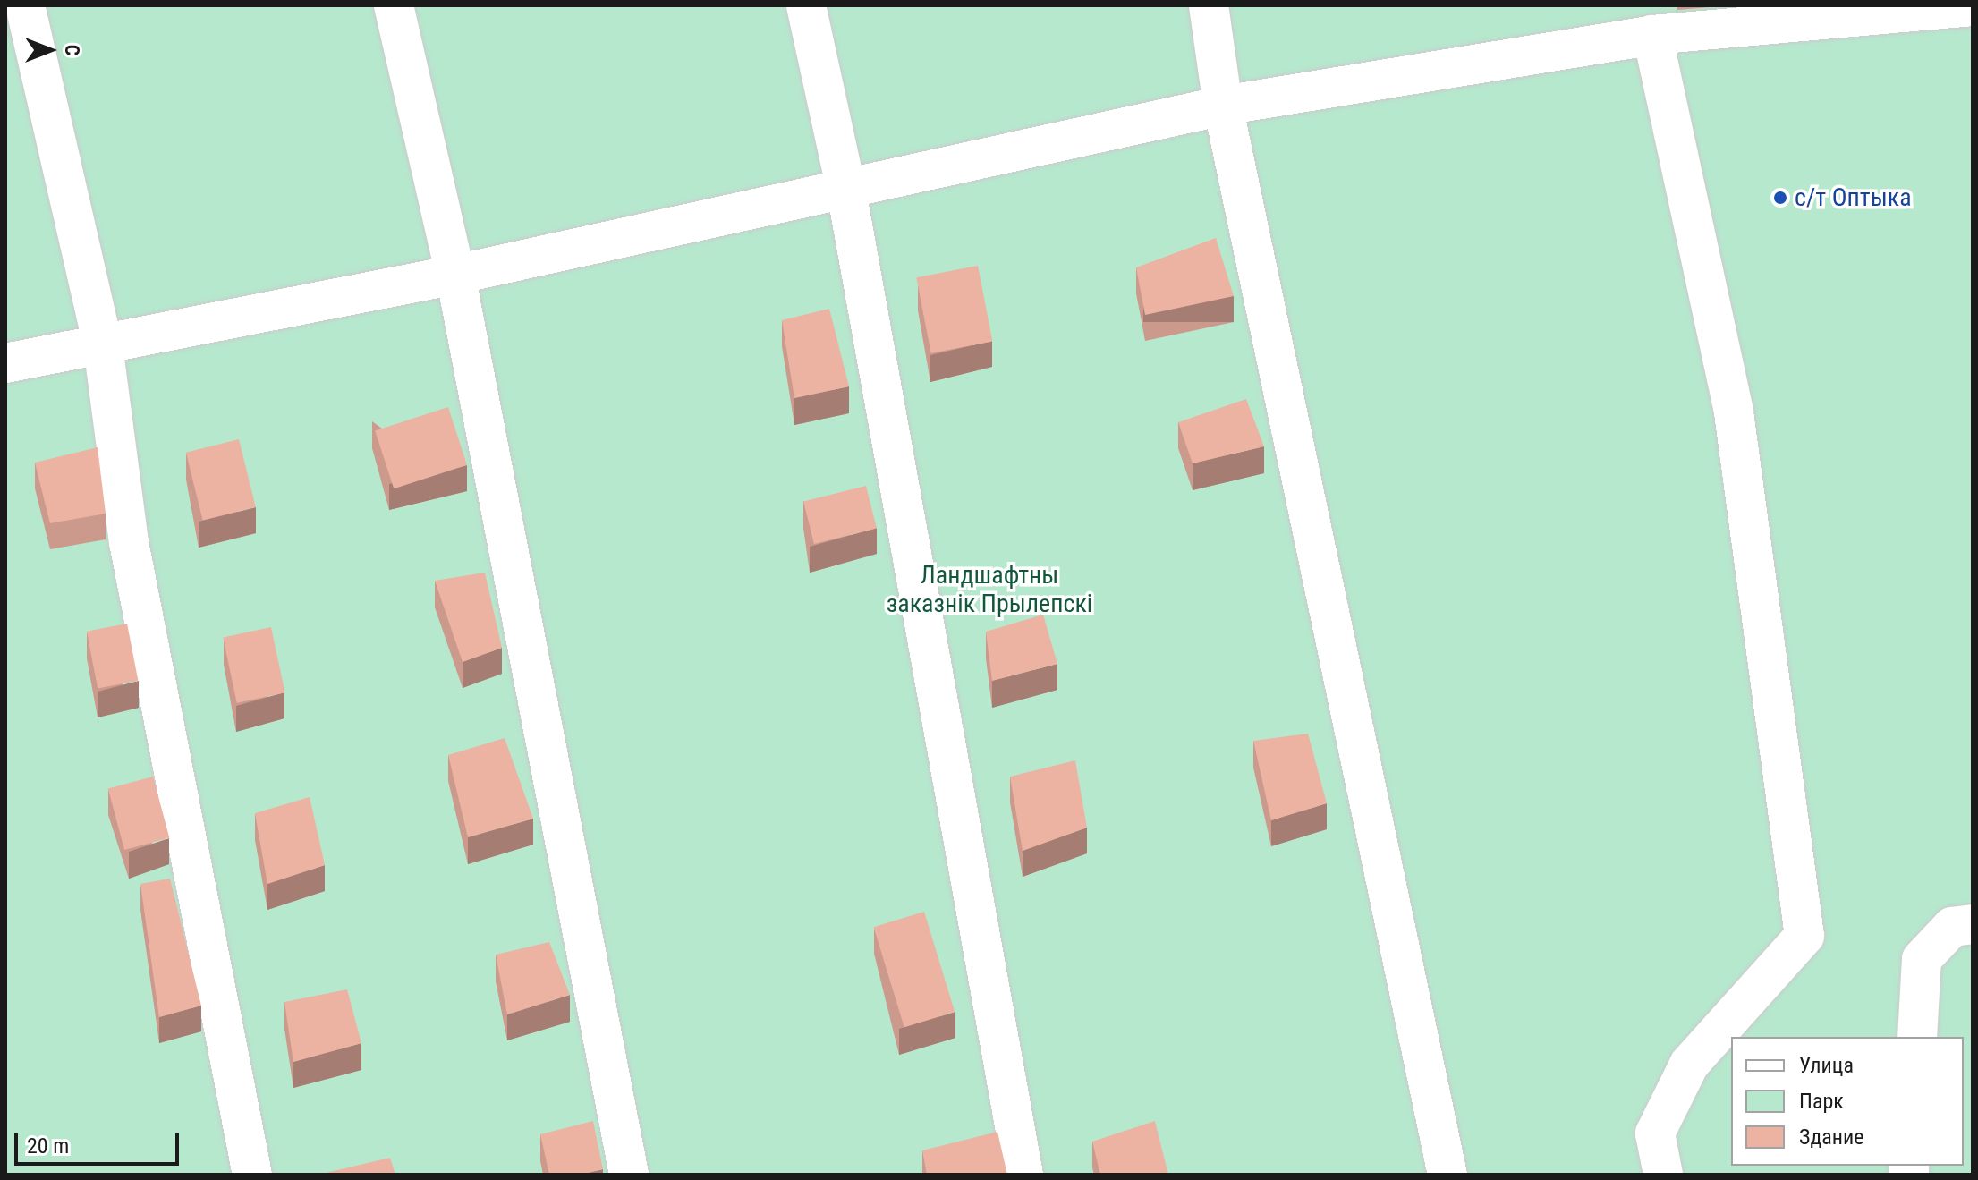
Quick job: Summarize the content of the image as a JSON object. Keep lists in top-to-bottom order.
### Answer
{
  "parks": ["Ландшафтны заказнік Прылепскі"],
  "places": ["с/т Оптыка"],
  "legend": ["Улица", "Парк", "Здание"],
  "scale_bar": "20 m",
  "north": "right"
}
